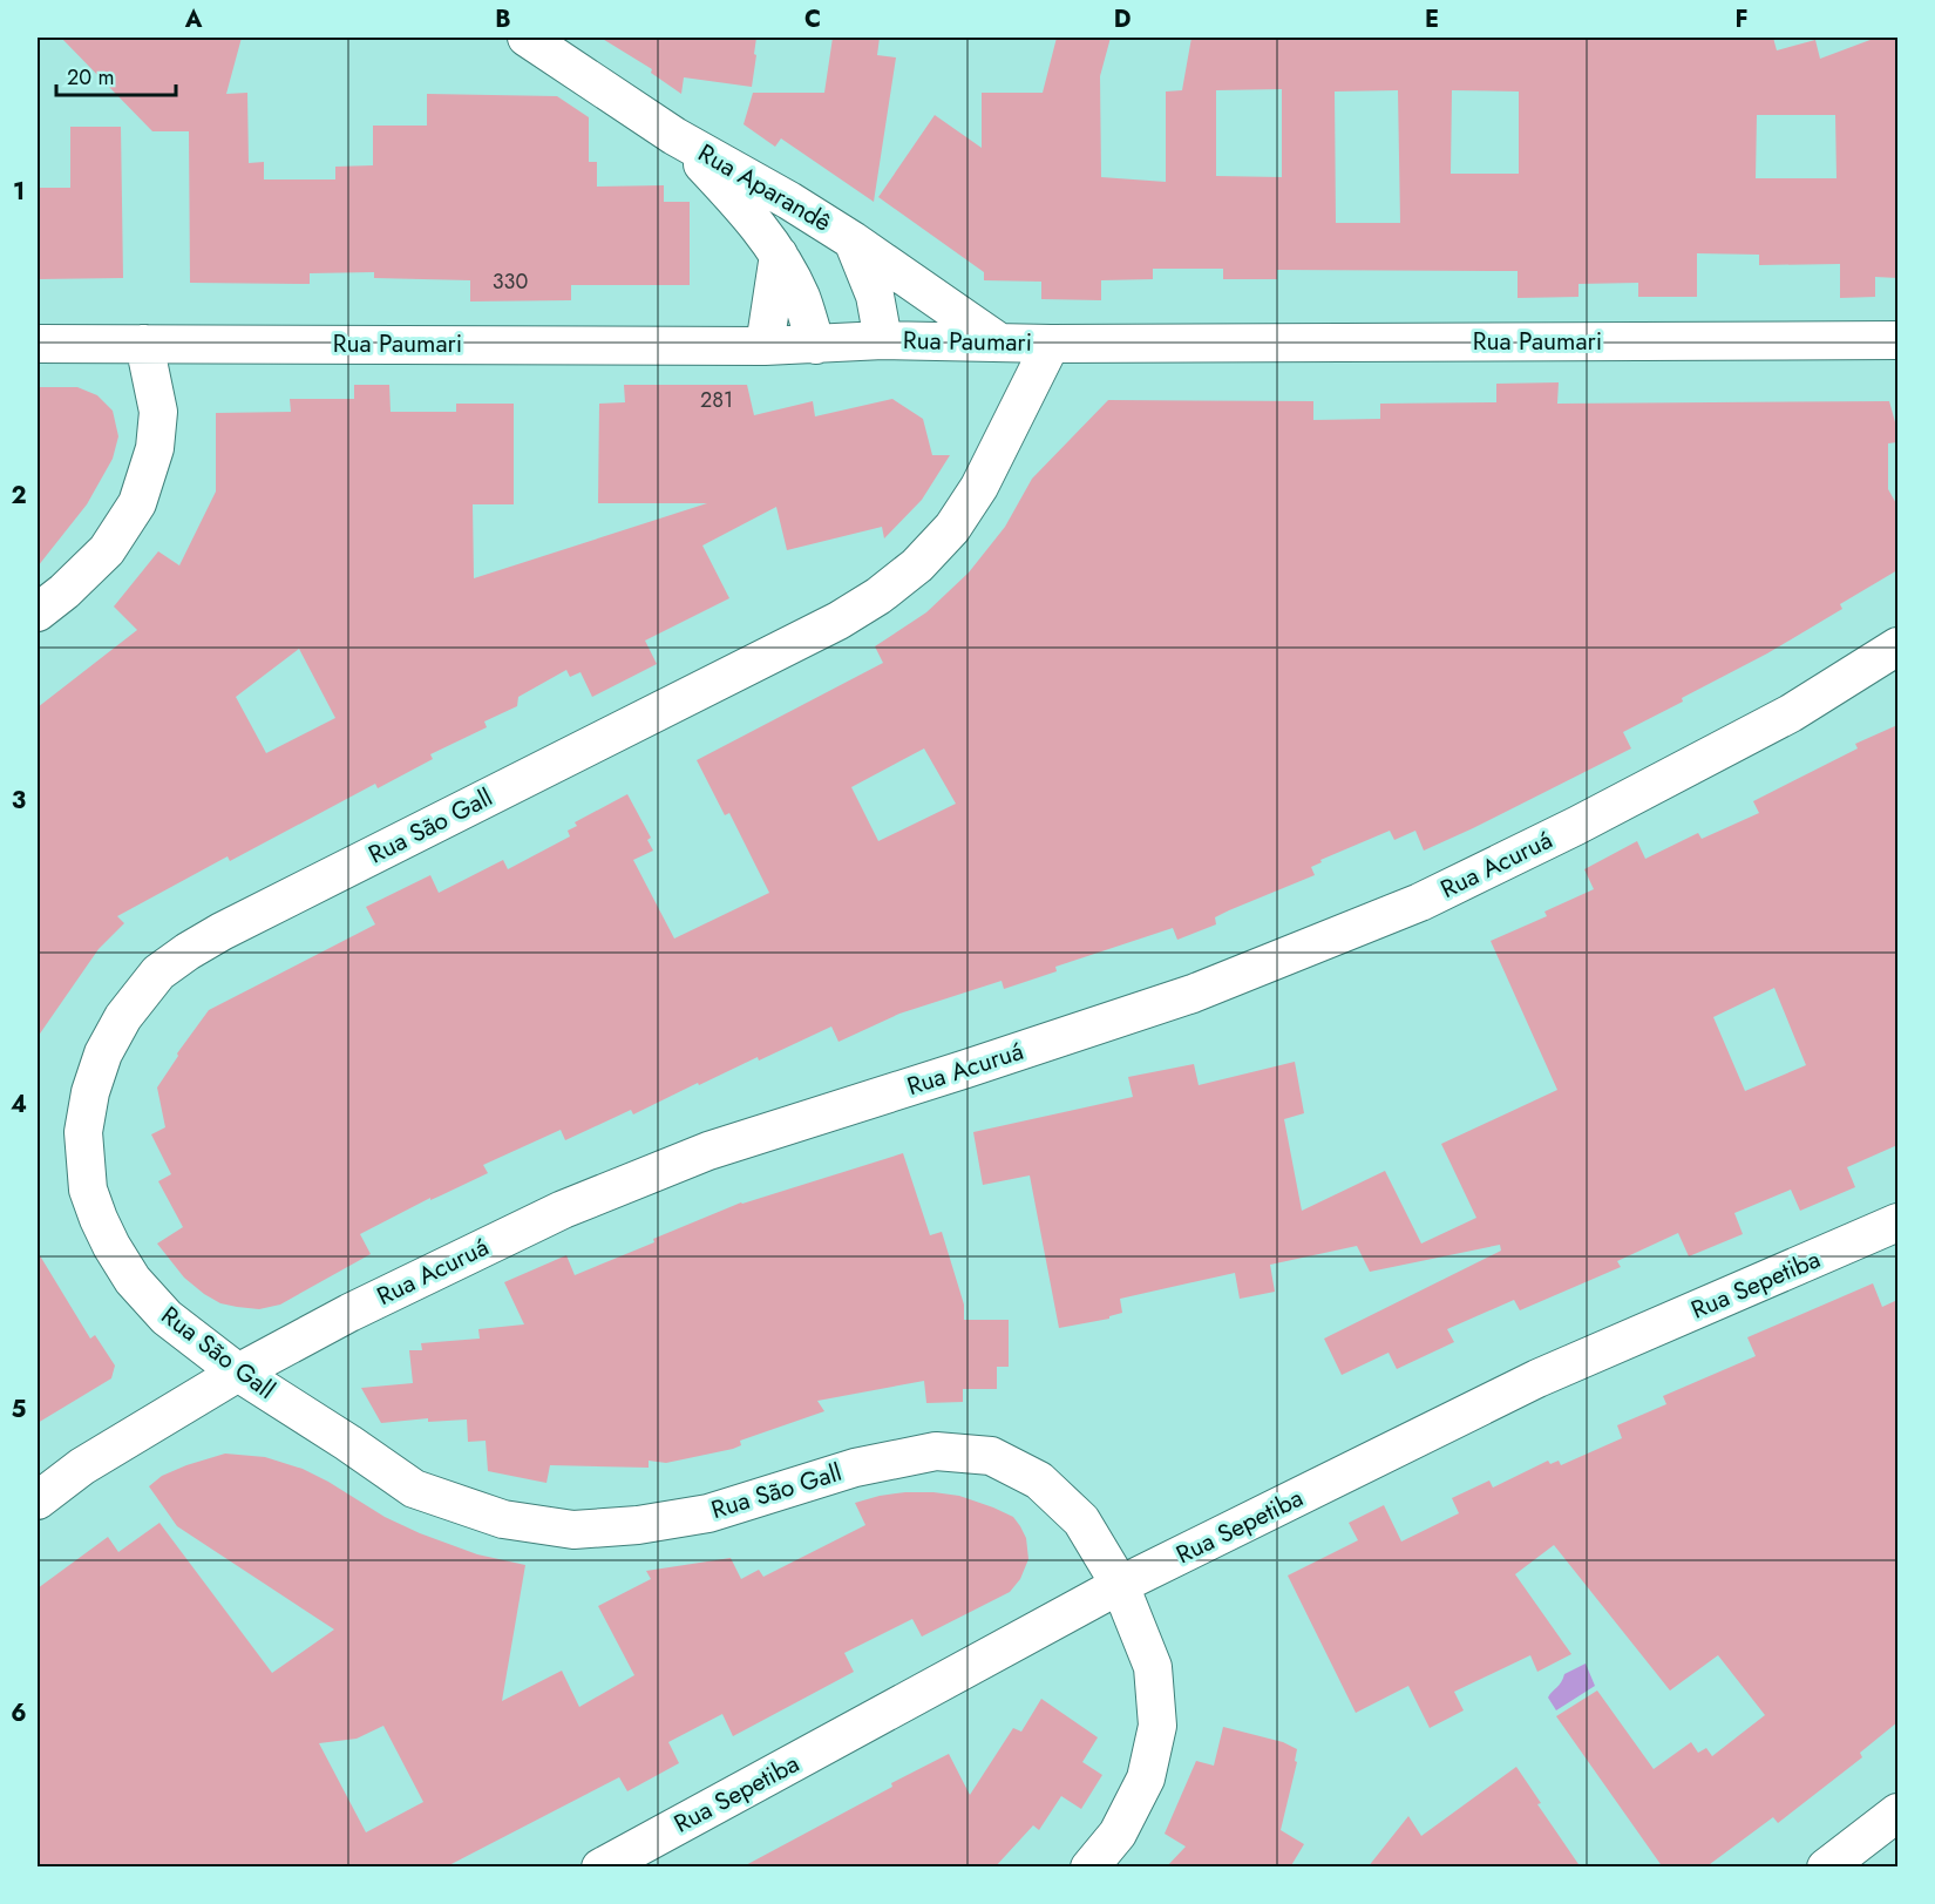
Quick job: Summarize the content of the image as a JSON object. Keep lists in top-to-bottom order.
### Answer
{
  "streets": {
    "street": [
      "Rua Aparandê",
      "Rua Paumari",
      "Rua São Gall",
      "Rua Acuruá",
      "Rua Sepetiba"
    ]
  },
  "crossings": [
    ["Rua Aparandê", "Rua Paumari"],
    ["Rua Paumari", "Rua São Gall"],
    ["Rua São Gall", "Rua Acuruá"],
    ["Rua São Gall", "Rua Sepetiba"]
  ],
  "house_numbers": ["330", "281"],
  "scale_bar": "20 m",
  "grid": {
    "columns": [
      "A",
      "B",
      "C",
      "D",
      "E",
      "F"
    ],
    "rows": [
      "1",
      "2",
      "3",
      "4",
      "5",
      "6"
    ]
  }
}
